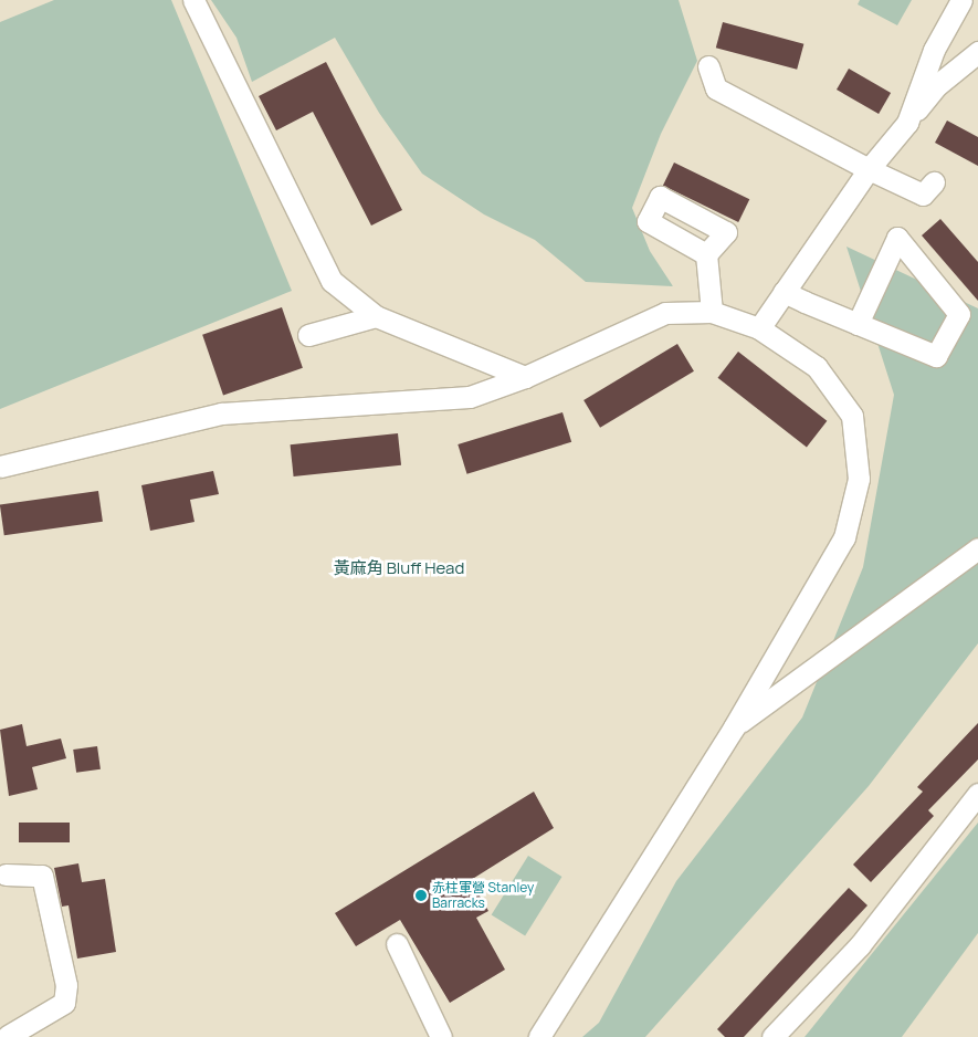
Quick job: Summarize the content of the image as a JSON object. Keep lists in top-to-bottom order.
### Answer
{
  "districts": ["黃麻角 Bluff Head"],
  "places": ["赤柱軍營 Stanley Barracks"]
}
